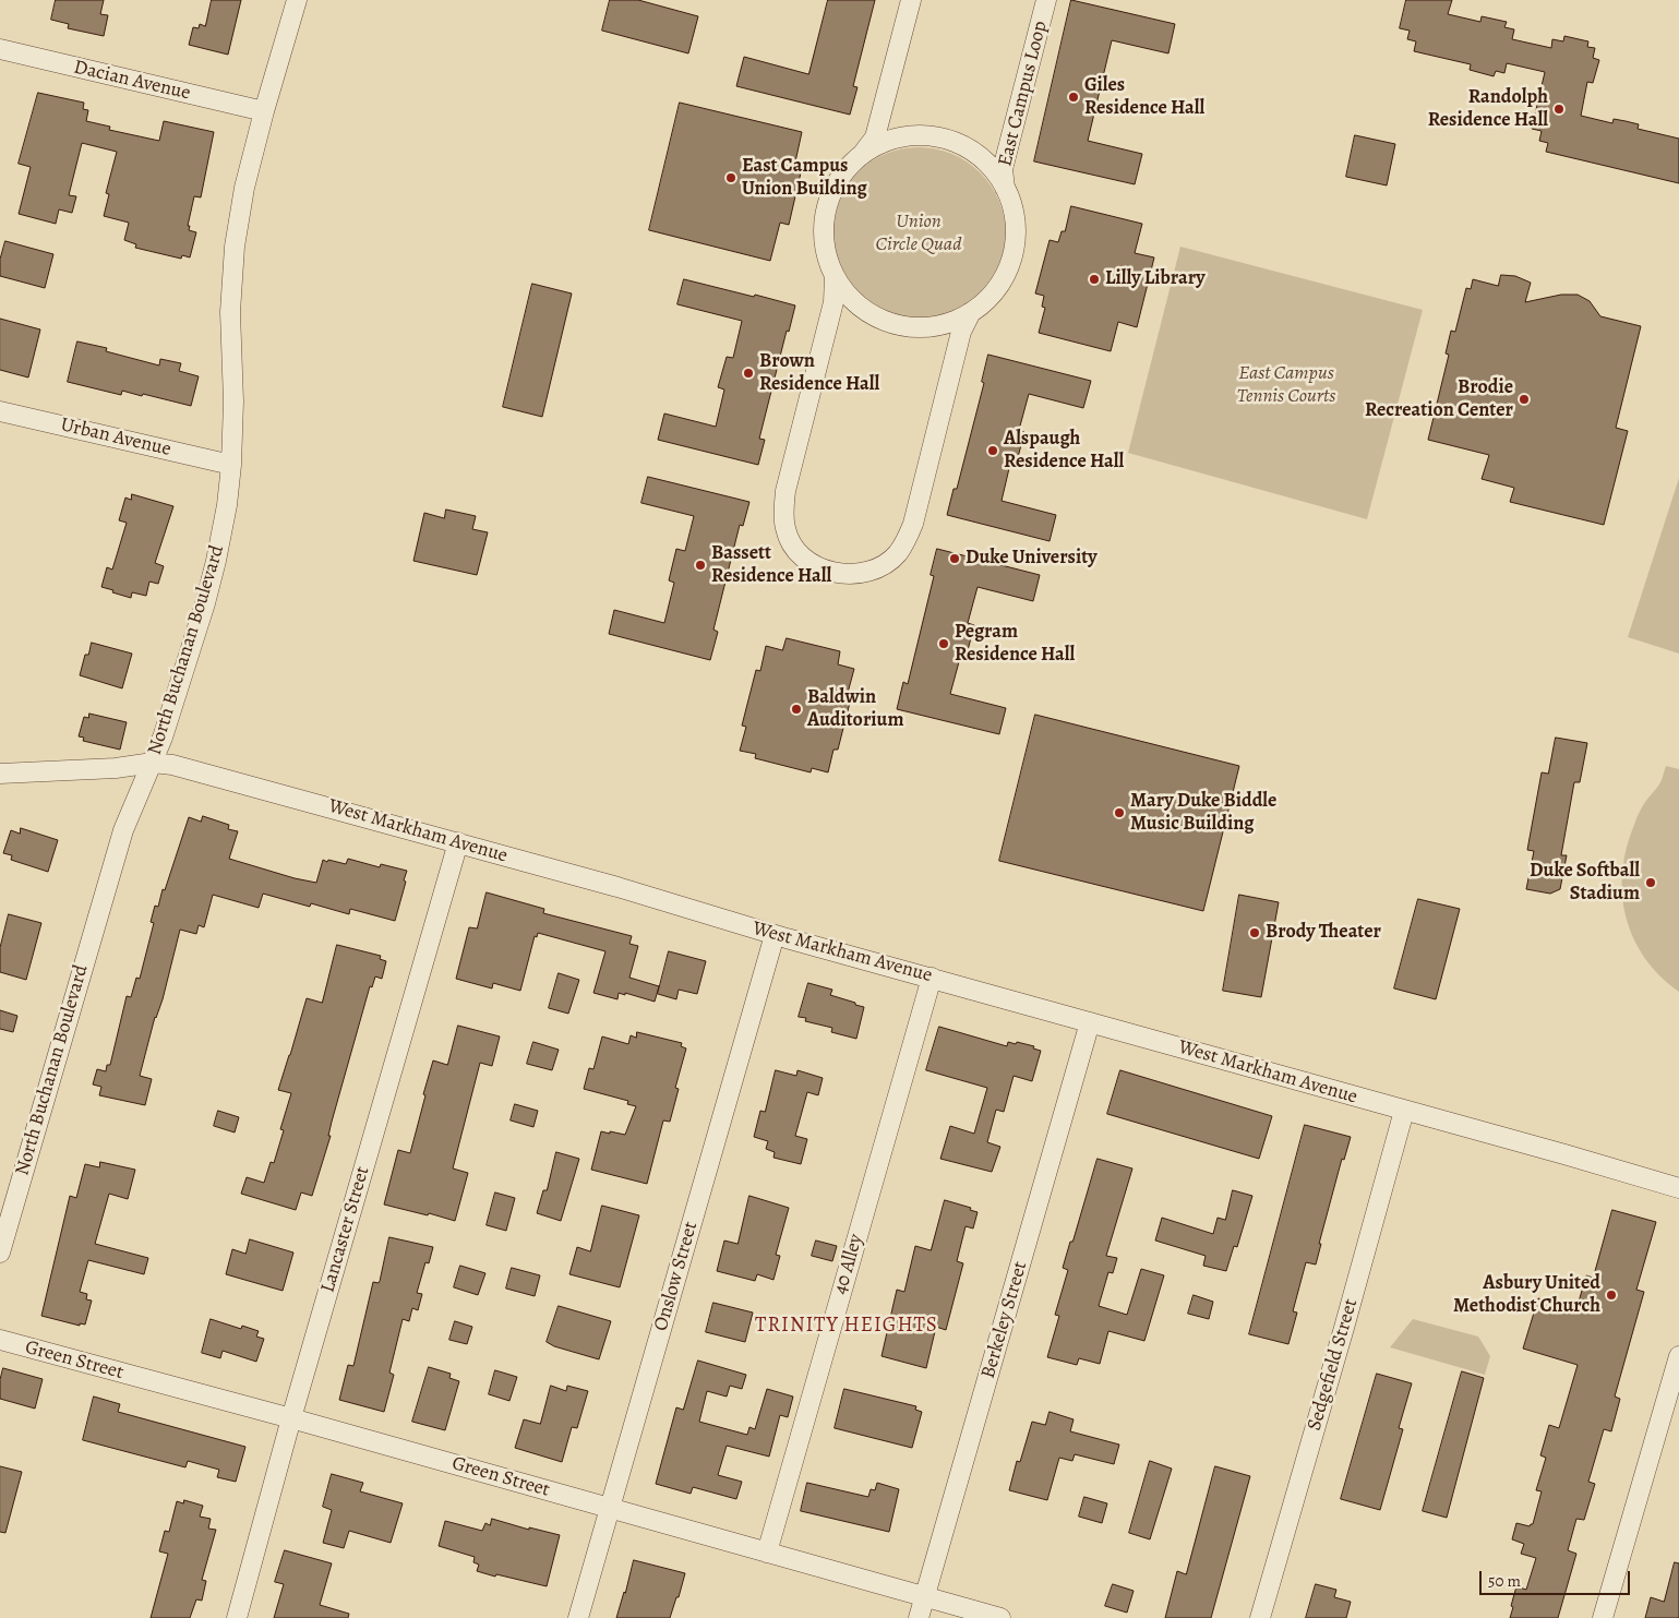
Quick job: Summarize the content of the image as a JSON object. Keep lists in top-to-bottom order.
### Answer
{
  "streets": {
    "street": [
      "Dacian Avenue",
      "East Campus Loop",
      "Urban Avenue",
      "North Buchanan Boulevard",
      "West Markham Avenue",
      "Lancaster Street",
      "40 Alley",
      "Onslow Street",
      "Berkeley Street",
      "Green Street",
      "Sedgefield Street"
    ]
  },
  "crossings": [
    ["Dacian Avenue", "North Buchanan Boulevard"],
    ["Urban Avenue", "North Buchanan Boulevard"],
    ["North Buchanan Boulevard", "West Markham Avenue"],
    ["West Markham Avenue", "Lancaster Street"],
    ["West Markham Avenue", "40 Alley"],
    ["West Markham Avenue", "Onslow Street"],
    ["West Markham Avenue", "Berkeley Street"],
    ["West Markham Avenue", "Sedgefield Street"],
    ["Lancaster Street", "Green Street"],
    ["40 Alley", "Green Street"],
    ["Onslow Street", "Green Street"],
    ["Berkeley Street", "Green Street"]
  ],
  "districts": ["TRINITY HEIGHTS"],
  "parks": ["Union Circle Quad", "East Campus Tennis Courts"],
  "places": [
    "Giles Residence Hall",
    "Randolph Residence Hall",
    "East Campus Union Building",
    "Lilly Library",
    "Brown Residence Hall",
    "Brodie Recreation Center",
    "Alspaugh Residence Hall",
    "Duke University",
    "Bassett Residence Hall",
    "Pegram Residence Hall",
    "Baldwin Auditorium",
    "Mary Duke Biddle Music Building",
    "Duke Softball Stadium",
    "Brody Theater",
    "Asbury United Methodist Church"
  ],
  "scale_bar": "50 m"
}
